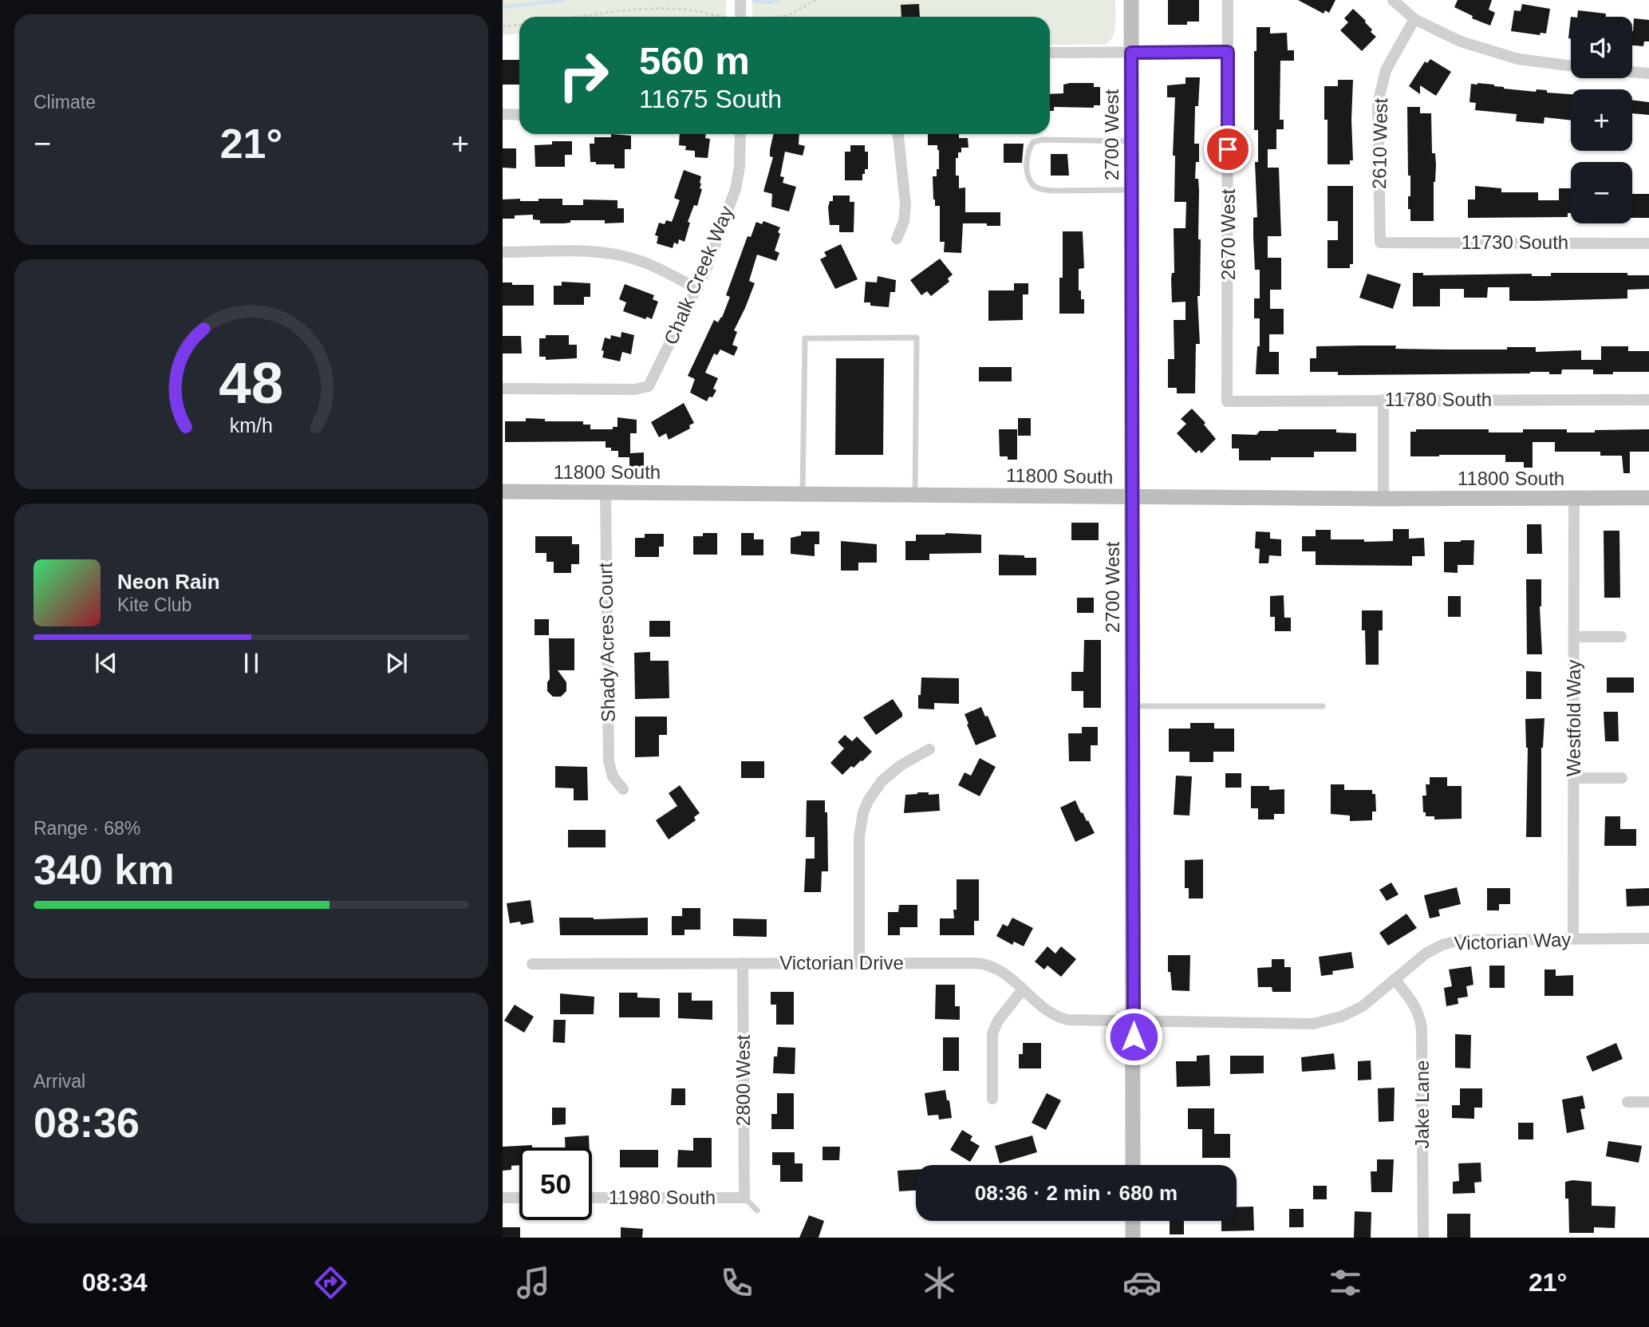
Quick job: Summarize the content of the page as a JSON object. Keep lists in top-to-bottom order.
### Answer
{
  "streets": {
    "main road": ["2700 West", "11800 South"],
    "street": [
      "2610 West",
      "2670 West",
      "11730 South",
      "Chalk Creek Way",
      "11780 South",
      "Shady Acres Court",
      "Westfold Way",
      "Victorian Way",
      "Victorian Drive",
      "2800 West",
      "Jake Lane",
      "11980 South"
    ]
  },
  "crossings": [
    ["2700 West", "11800 South"],
    ["2700 West", "Victorian Way"],
    ["2700 West", "Victorian Drive"],
    ["2610 West", "11730 South"],
    ["2670 West", "11780 South"],
    ["11800 South", "Shady Acres Court"],
    ["11800 South", "Westfold Way"],
    ["Westfold Way", "Victorian Way"],
    ["Victorian Way", "Victorian Drive"],
    ["Victorian Way", "Jake Lane"],
    ["Victorian Drive", "2800 West"],
    ["2800 West", "11980 South"]
  ],
  "page": {
    "tile": [
      "Climate",
      ["Range · 68%", "340 km"],
      ["Arrival", "08:36"]
    ],
    "map_buttons": ["+", "−"],
    "turn": ["560 m", "11675 South"],
    "heat": ["−", "21°", "+"],
    "song": ["Neon Rain", "Kite Club"],
    "limit": "50",
    "trip": "08:36 · 2 min · 680 m",
    "tabs": ["08:34", "21°"],
    "gauge": ["48", "km/h"]
  }
}
